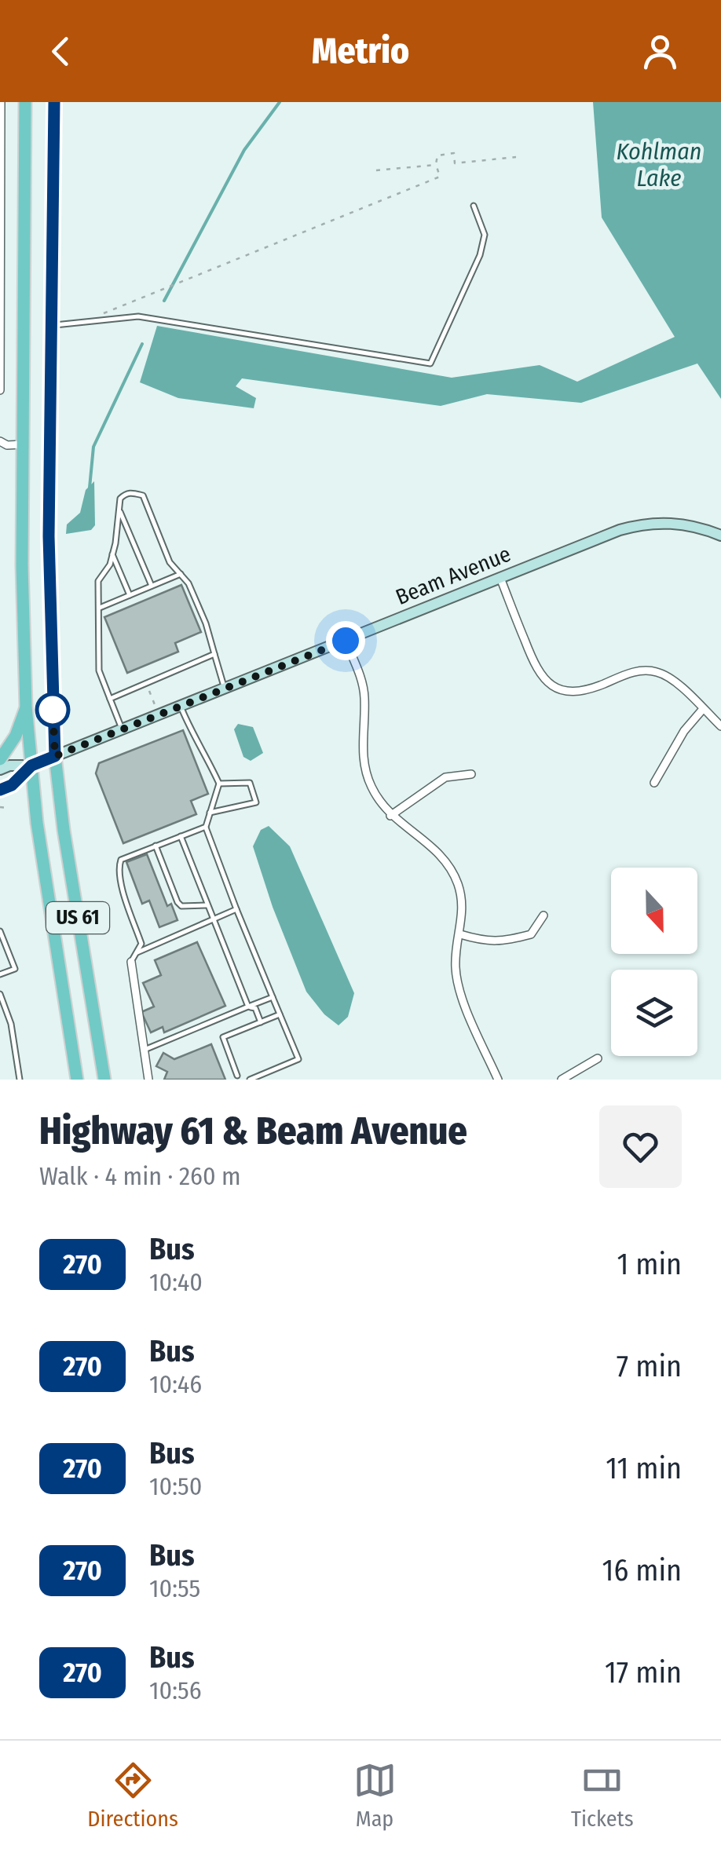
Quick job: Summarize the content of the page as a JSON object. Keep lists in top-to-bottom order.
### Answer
{
  "streets": {
    "main road": ["US 61"],
    "street": ["Beam Avenue"]
  },
  "crossings": [
    ["Beam Avenue", "US 61"]
  ],
  "water": ["Kohlman Lake"],
  "lines": ["bus line 270"],
  "north": "bottom",
  "page": {
    "header": "Metrio",
    "heading": ["Highway 61 & Beam Avenue", "Walk · 4 min · 260 m"],
    "list": [
      {
        "mark": "270",
        "name": "Bus",
        "note": "10:40",
        "value": "1 min"
      },
      {
        "mark": "270",
        "name": "Bus",
        "note": "10:46",
        "value": "7 min"
      },
      {
        "mark": "270",
        "name": "Bus",
        "note": "10:50",
        "value": "11 min"
      },
      {
        "mark": "270",
        "name": "Bus",
        "note": "10:55",
        "value": "16 min"
      },
      {
        "mark": "270",
        "name": "Bus",
        "note": "10:56",
        "value": "17 min"
      }
    ],
    "tabs": ["Directions", "Map", "Tickets"]
  }
}
